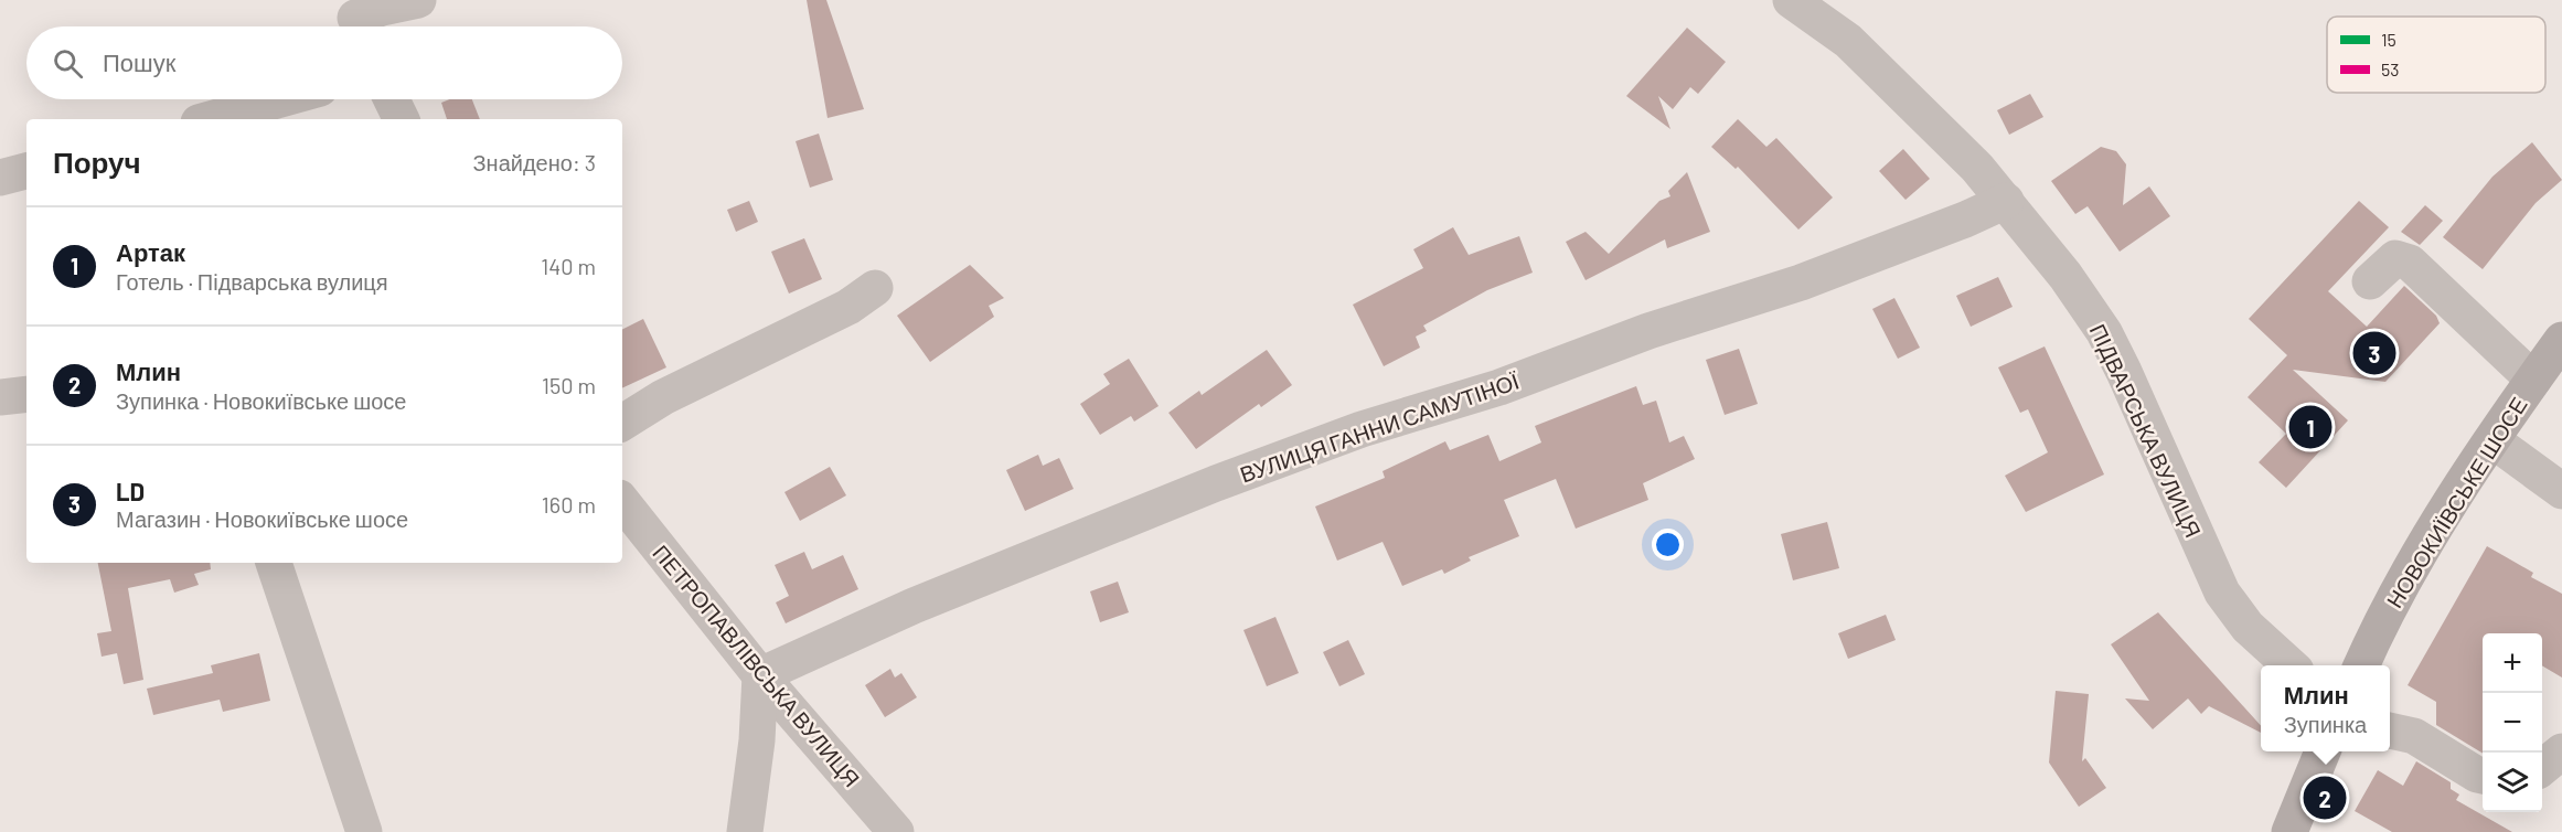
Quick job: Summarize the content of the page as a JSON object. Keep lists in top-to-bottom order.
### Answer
{
  "streets": {
    "main road": ["НОВОКИЇВСЬКЕ ШОСЕ"],
    "street": ["ВУЛИЦЯ ГАННИ САМУТІНОЇ", "ПІДВАРСЬКА ВУЛИЦЯ", "ПЕТРОПАВЛІВСЬКА ВУЛИЦЯ"]
  },
  "crossings": [
    ["ВУЛИЦЯ ГАННИ САМУТІНОЇ", "ПІДВАРСЬКА ВУЛИЦЯ"],
    ["ВУЛИЦЯ ГАННИ САМУТІНОЇ", "ПЕТРОПАВЛІВСЬКА ВУЛИЦЯ"]
  ],
  "legend": ["15", "53"],
  "page": {
    "search": "Пошук",
    "heading": ["Поруч", "Знайдено: 3"],
    "list": [
      {
        "mark": "1",
        "name": "Артак",
        "note": "Готель · Підварська вулиця",
        "value": "140 m"
      },
      {
        "mark": "2",
        "name": "Млин",
        "note": "Зупинка · Новокиївське шосе",
        "value": "150 m"
      },
      {
        "mark": "3",
        "name": "LD",
        "note": "Магазин · Новокиївське шосе",
        "value": "160 m"
      }
    ],
    "pins": ["3", "1", "2"],
    "map_buttons": ["+", "−"],
    "popup": ["Млин", "Зупинка"]
  }
}
